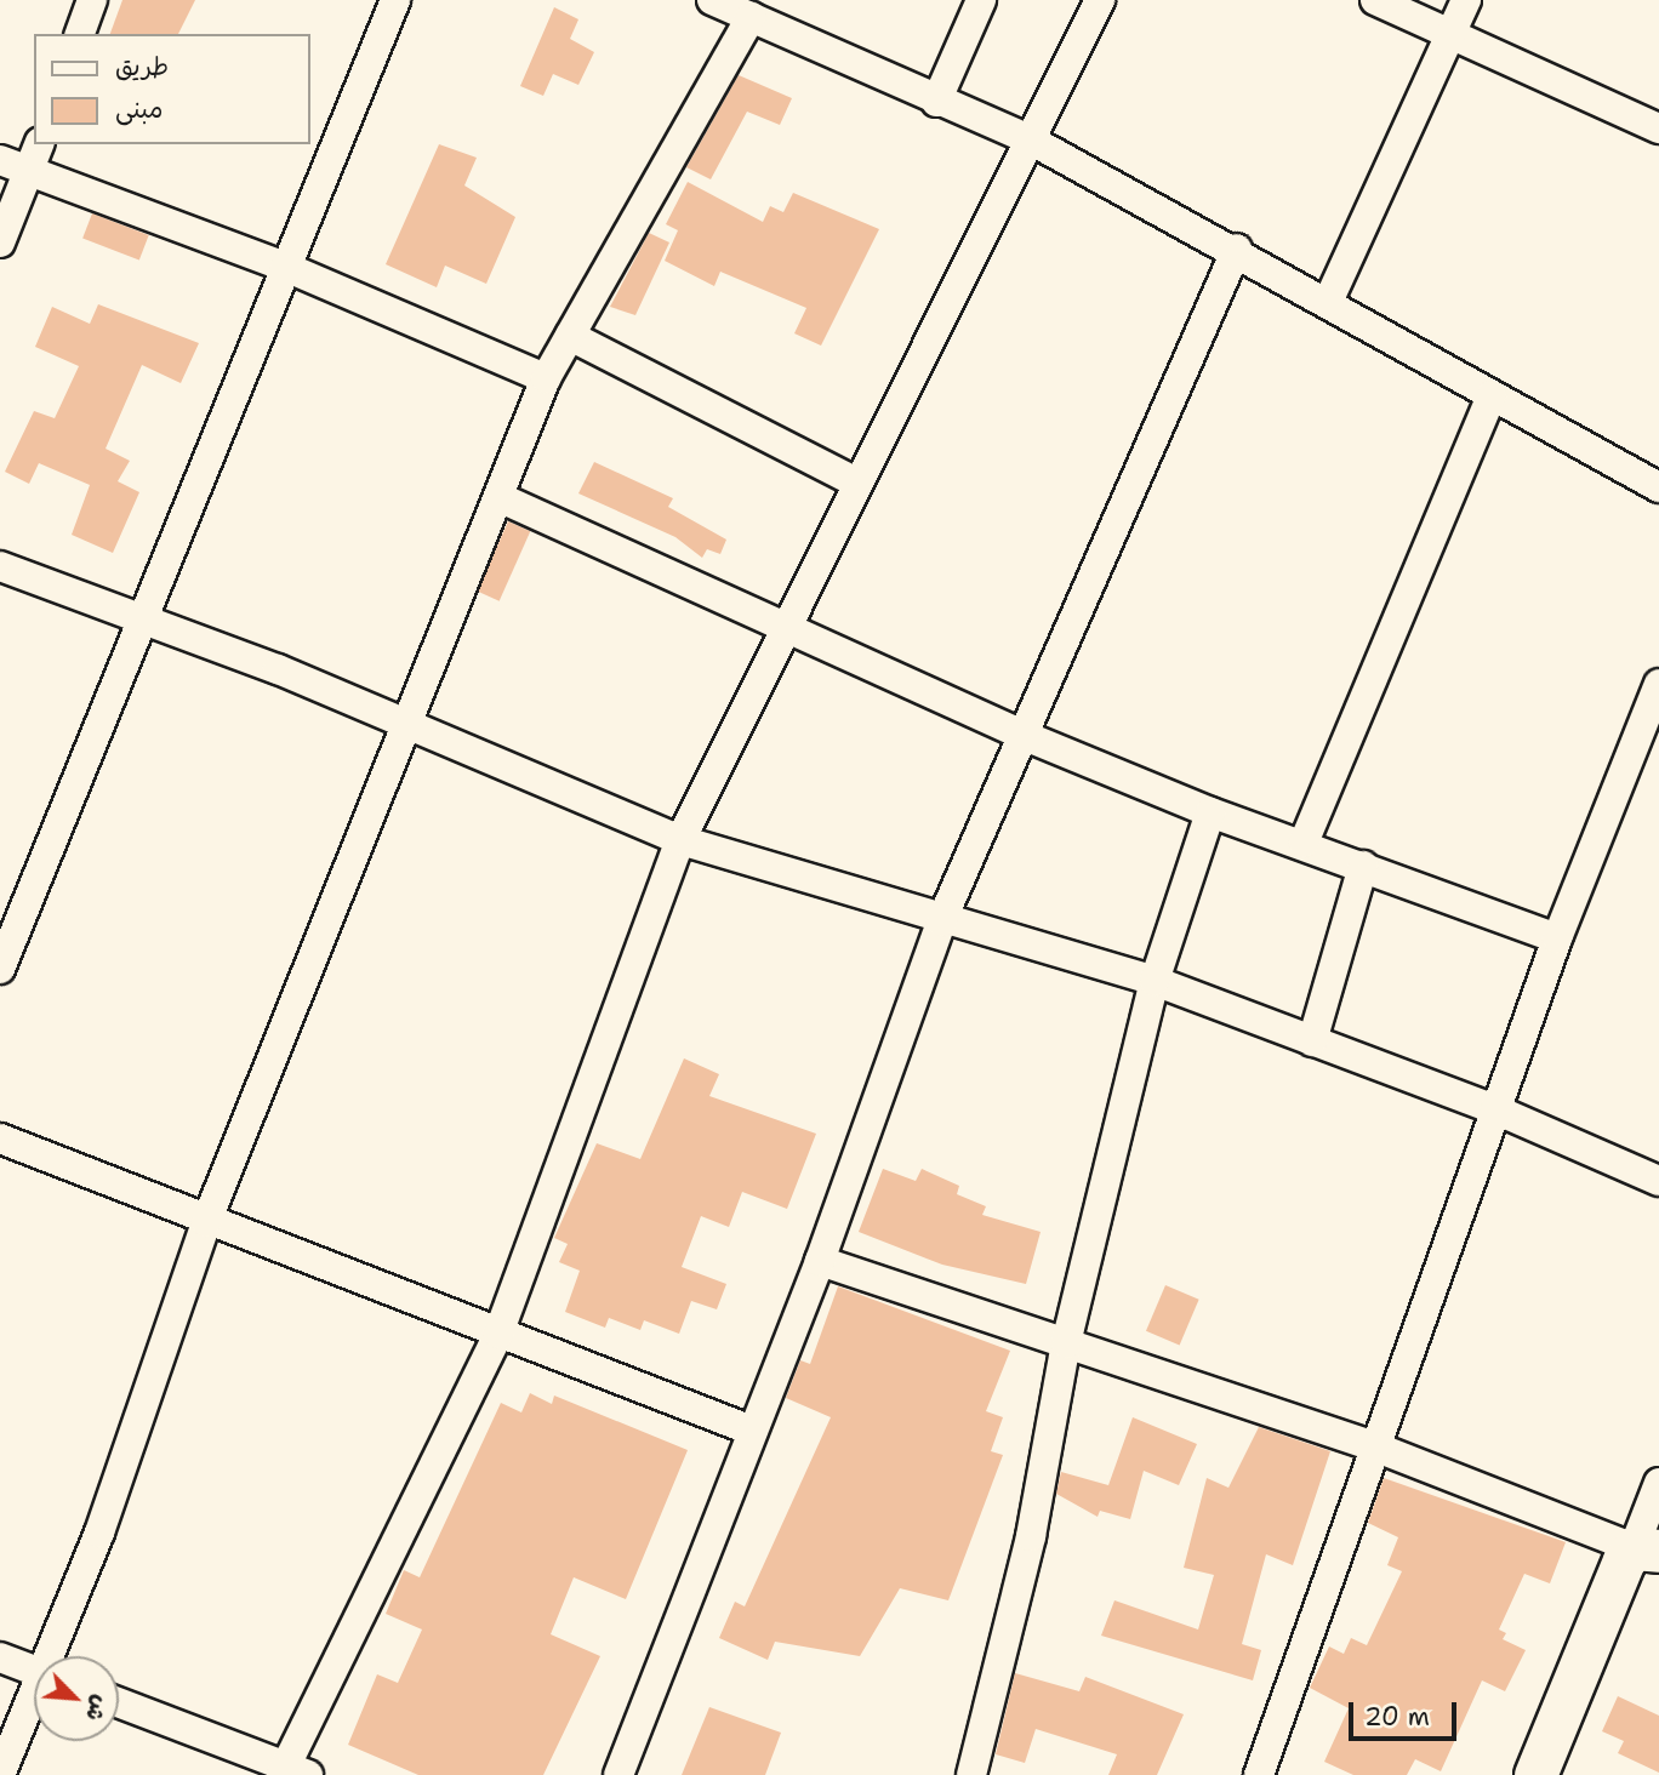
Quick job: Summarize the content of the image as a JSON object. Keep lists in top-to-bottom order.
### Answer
{
  "legend": ["طريق", "مبنى"],
  "scale_bar": "20 m",
  "north": "bottom right"
}
